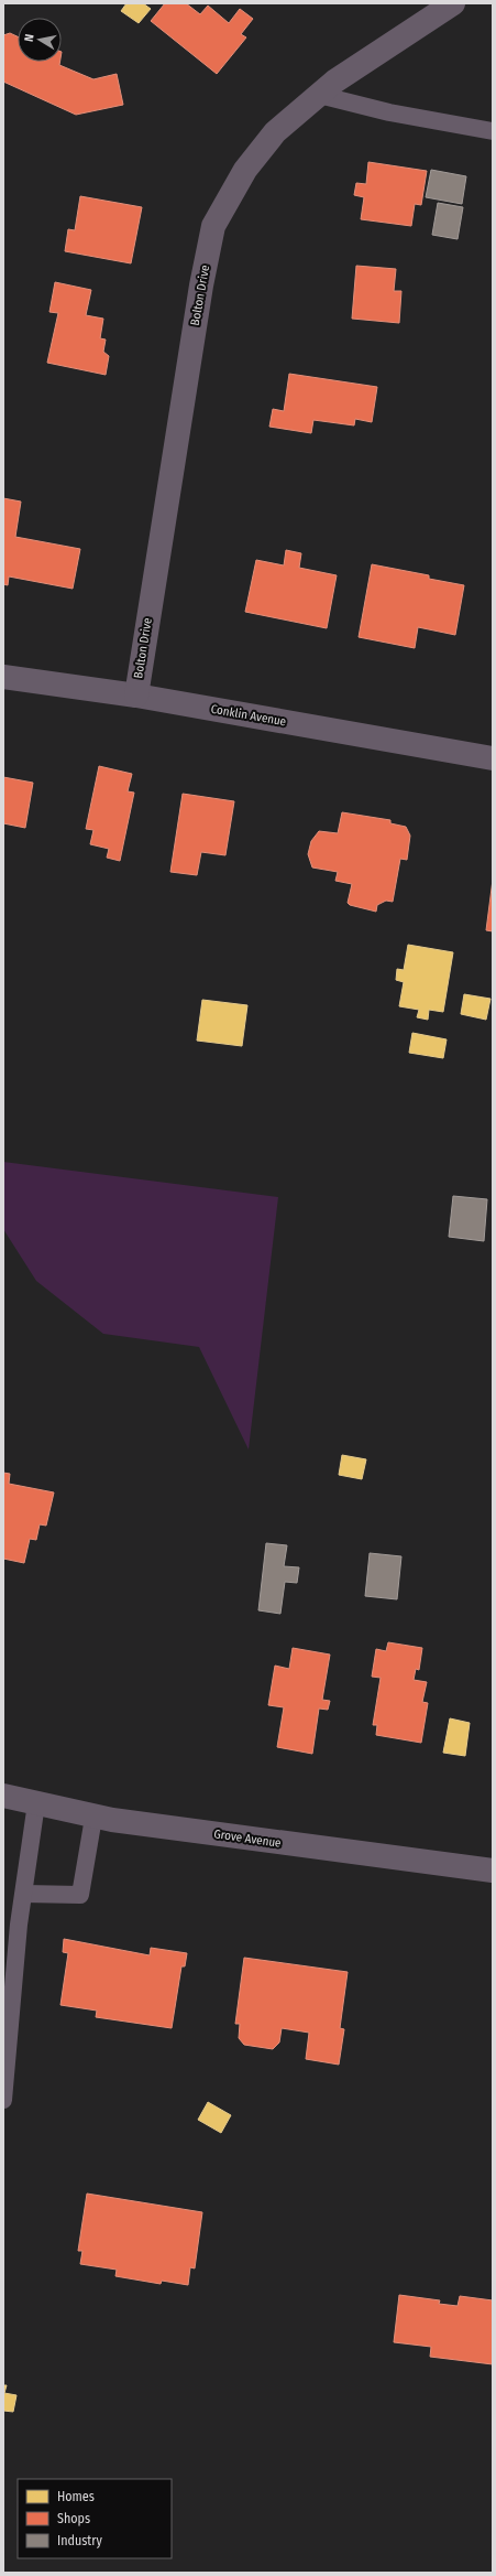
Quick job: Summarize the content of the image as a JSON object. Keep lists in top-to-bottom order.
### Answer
{
  "streets": {
    "street": ["Bolton Drive", "Conklin Avenue", "Grove Avenue"]
  },
  "crossings": [
    ["Bolton Drive", "Conklin Avenue"]
  ],
  "legend": ["Homes", "Shops", "Industry"],
  "north": "left"
}
